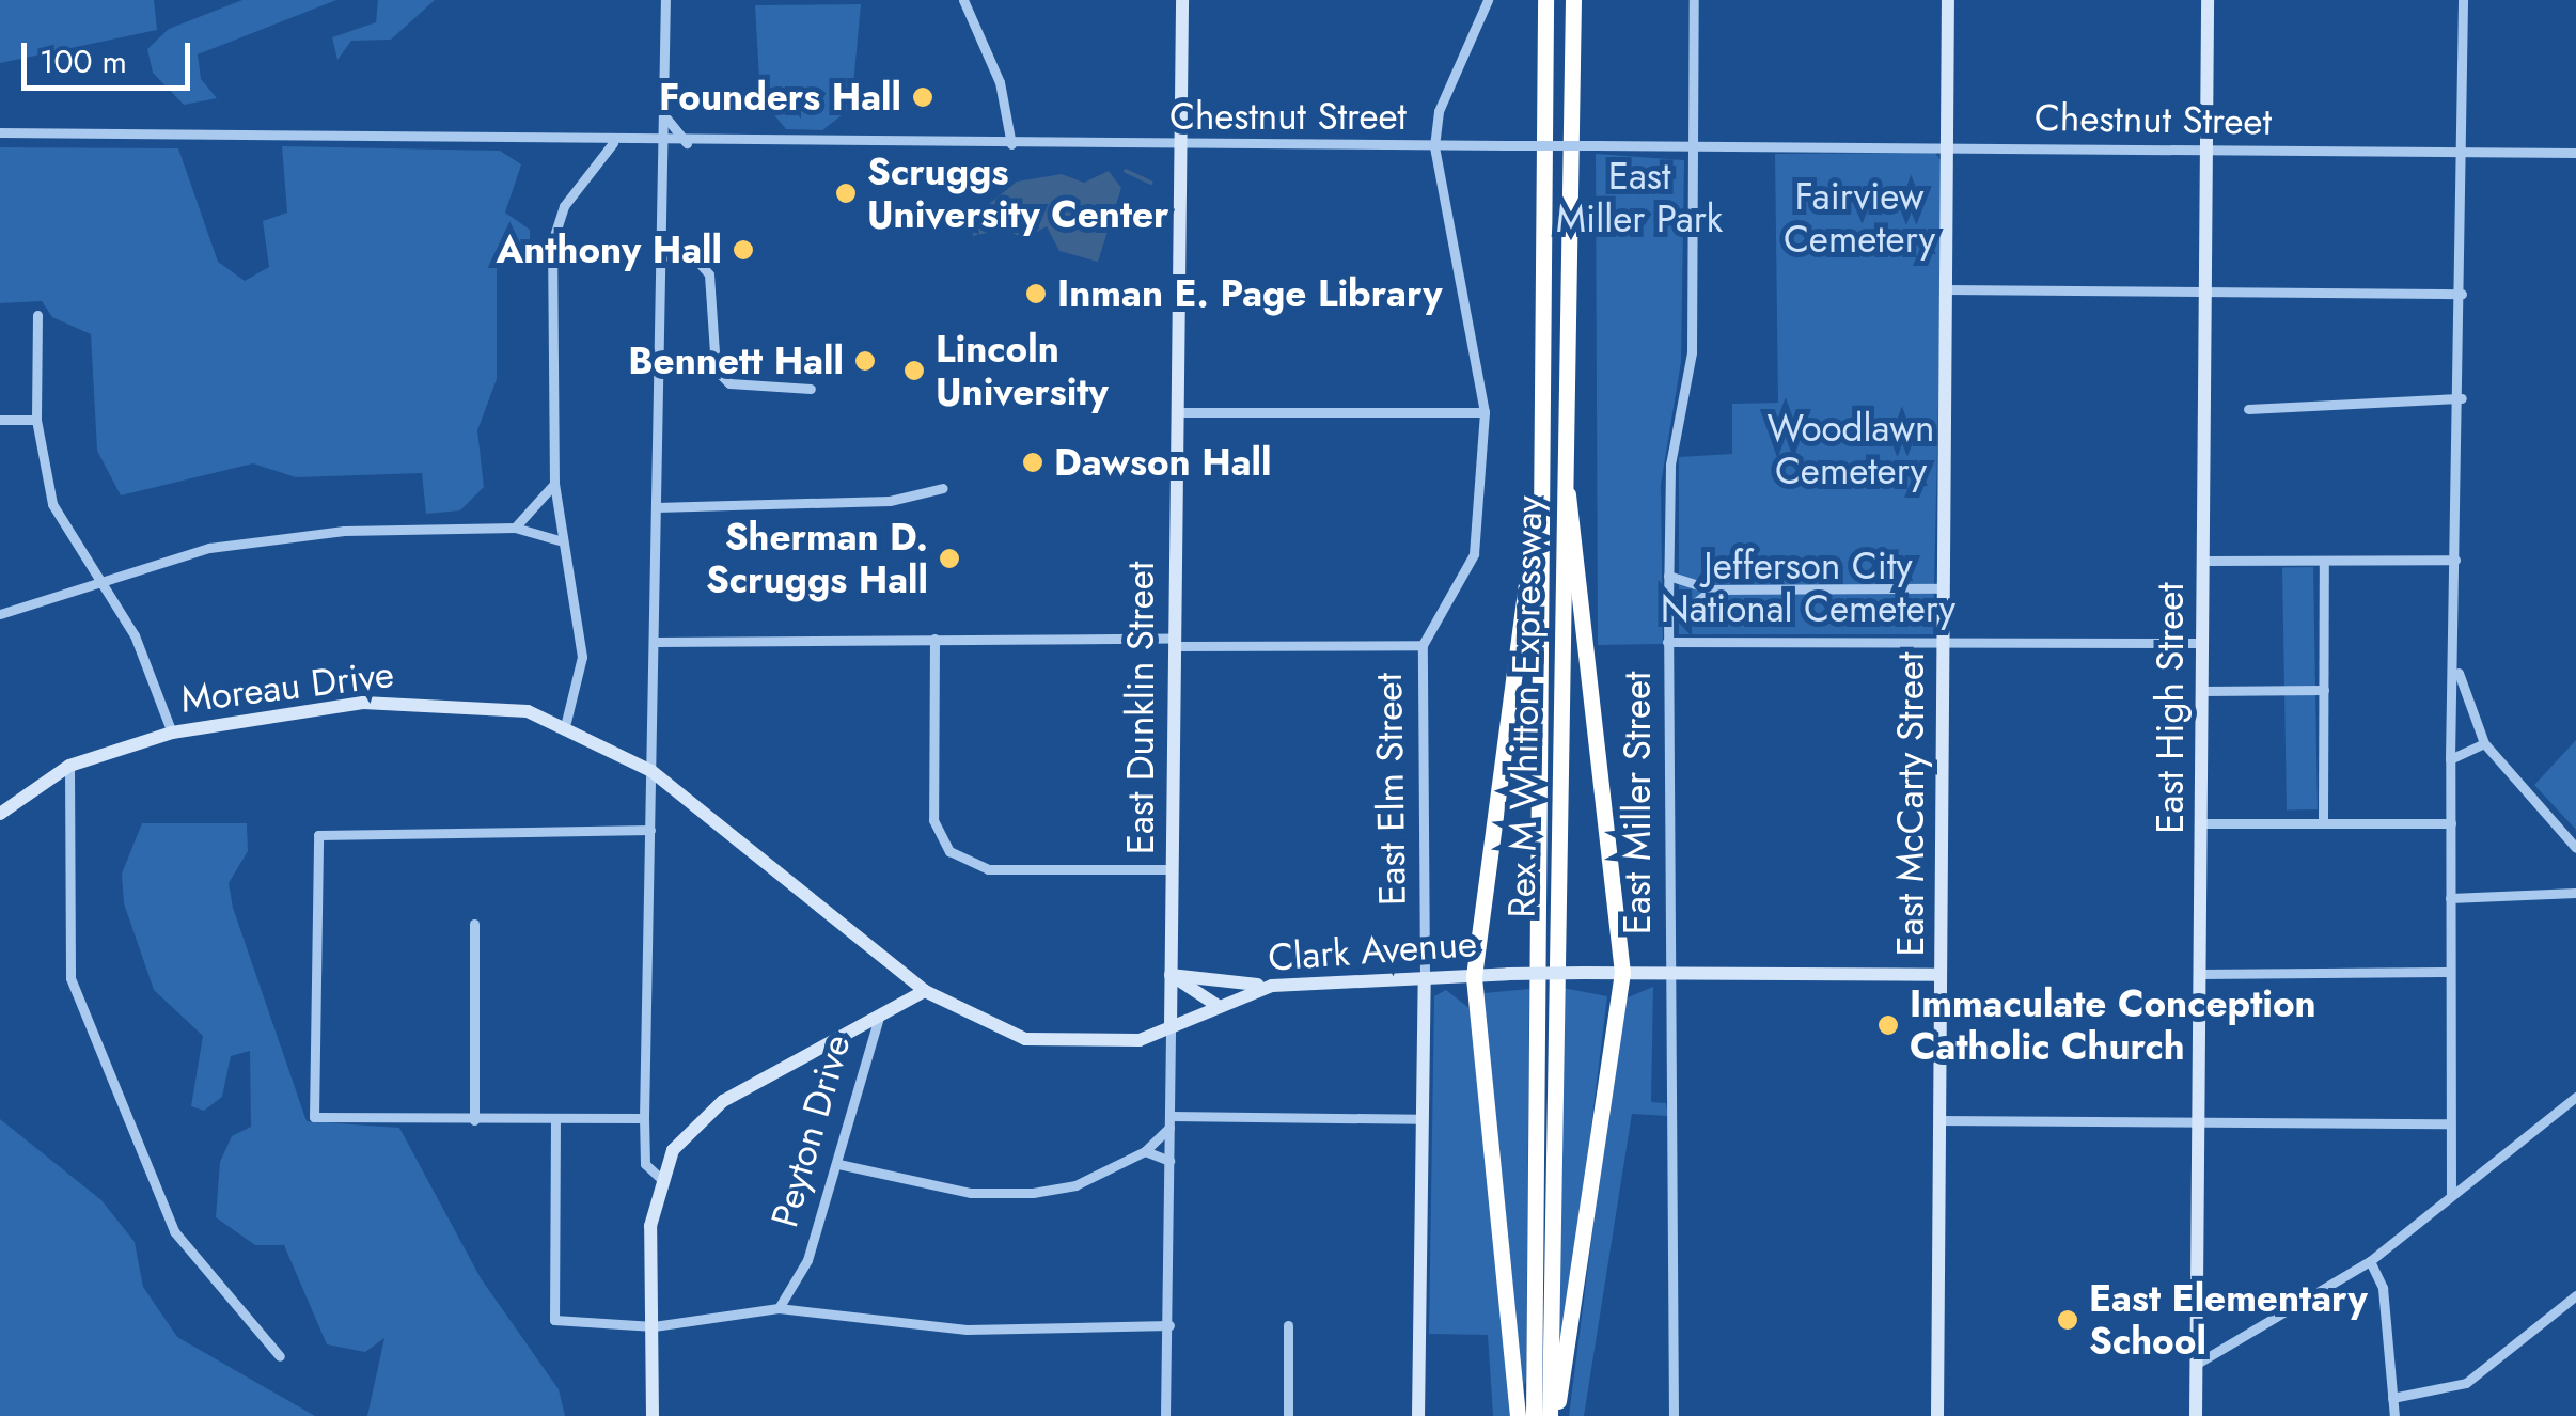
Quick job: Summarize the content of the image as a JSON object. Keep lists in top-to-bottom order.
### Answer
{
  "streets": {
    "highway": ["Rex M Whitton Expressway"],
    "main road": [
      "Moreau Drive",
      "East Dunklin Street",
      "East High Street",
      "East Elm Street",
      "East McCarty Street",
      "Clark Avenue",
      "Peyton Drive"
    ],
    "street": ["Chestnut Street", "East Miller Street"]
  },
  "crossings": [
    ["Chestnut Street", "East Dunklin Street"],
    ["Chestnut Street", "East High Street"],
    ["Chestnut Street", "East Elm Street"],
    ["Chestnut Street", "East Miller Street"],
    ["Chestnut Street", "East McCarty Street"],
    ["Moreau Drive", "Clark Avenue"],
    ["East Dunklin Street", "Clark Avenue"],
    ["East Elm Street", "Clark Avenue"],
    ["East Miller Street", "Clark Avenue"],
    ["East McCarty Street", "Clark Avenue"],
    ["Clark Avenue", "Peyton Drive"]
  ],
  "parks": [
    "East Miller Park",
    "Fairview Cemetery",
    "Woodlawn Cemetery",
    "Jefferson City National Cemetery"
  ],
  "places": [
    "Founders Hall",
    "Scruggs University Center",
    "Anthony Hall",
    "Inman E. Page Library",
    "Bennett Hall",
    "Lincoln University",
    "Dawson Hall",
    "Sherman D. Scruggs Hall",
    "Immaculate Conception Catholic Church",
    "East Elementary School"
  ],
  "scale_bar": "100 m"
}
